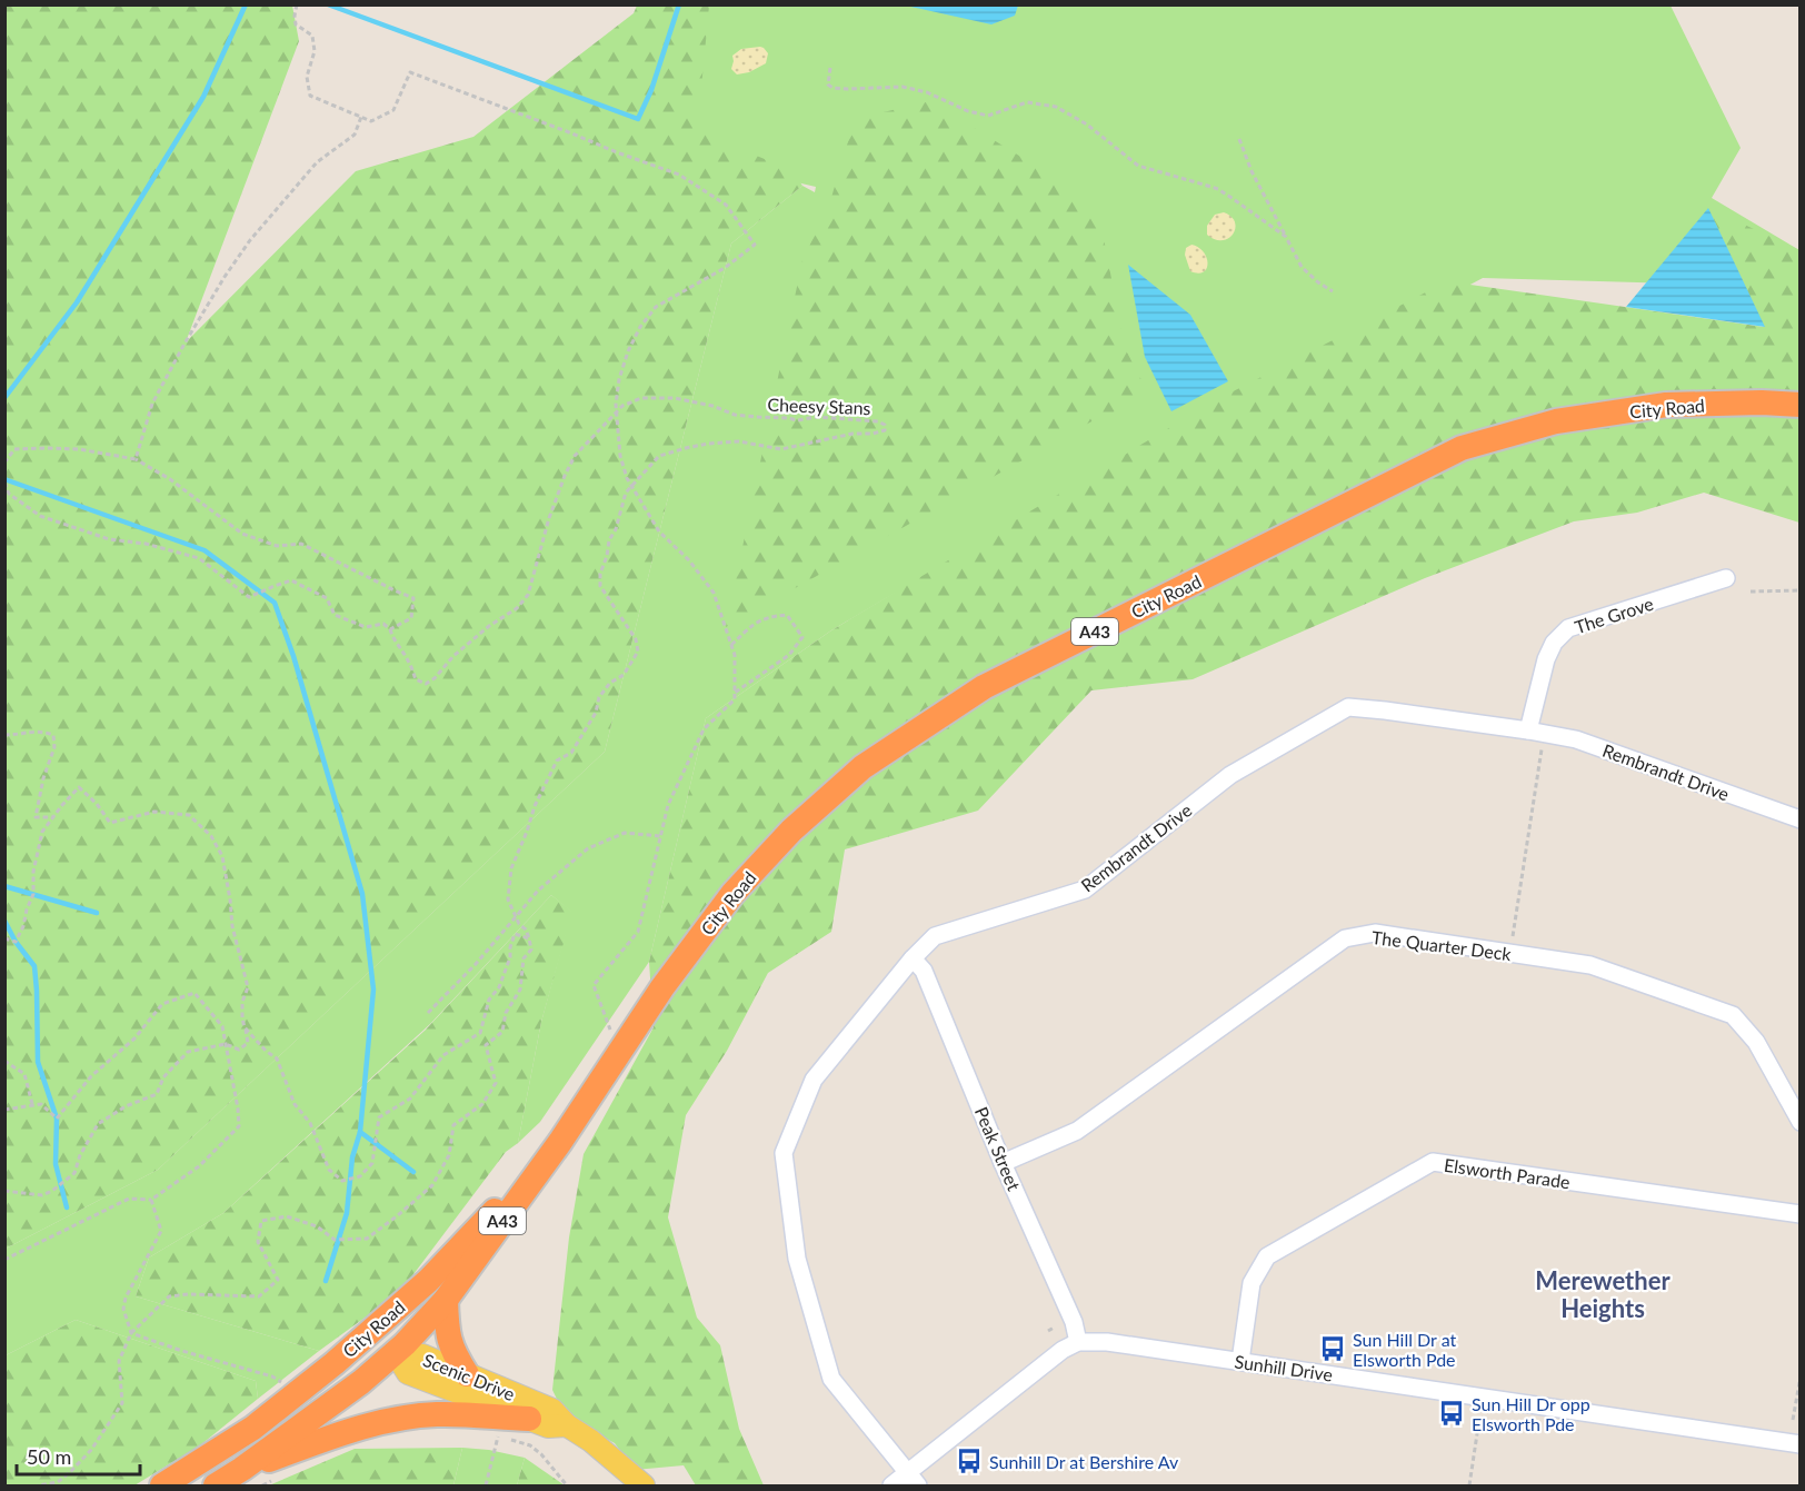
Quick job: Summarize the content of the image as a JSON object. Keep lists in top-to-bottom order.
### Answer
{
  "streets": {
    "highway": ["City Road", "A43"],
    "main road": ["Scenic Drive"],
    "street": [
      "The Grove",
      "Rembrandt Drive",
      "The Quarter Deck",
      "Peak Street",
      "Elsworth Parade",
      "Sunhill Drive"
    ],
    "path": ["Cheesy Stans"]
  },
  "crossings": [
    ["City Road", "Scenic Drive"],
    ["The Grove", "Rembrandt Drive"],
    ["Rembrandt Drive", "Peak Street"],
    ["Rembrandt Drive", "Sunhill Drive"],
    ["The Quarter Deck", "Peak Street"],
    ["Peak Street", "Sunhill Drive"],
    ["Elsworth Parade", "Sunhill Drive"]
  ],
  "districts": ["Merewether Heights"],
  "places": {
    "bus stop": ["Sun Hill Dr at Elsworth Pde", "Sun Hill Dr opp Elsworth Pde", "Sunhill Dr at Bershire Av"]
  },
  "scale_bar": "50 m"
}
